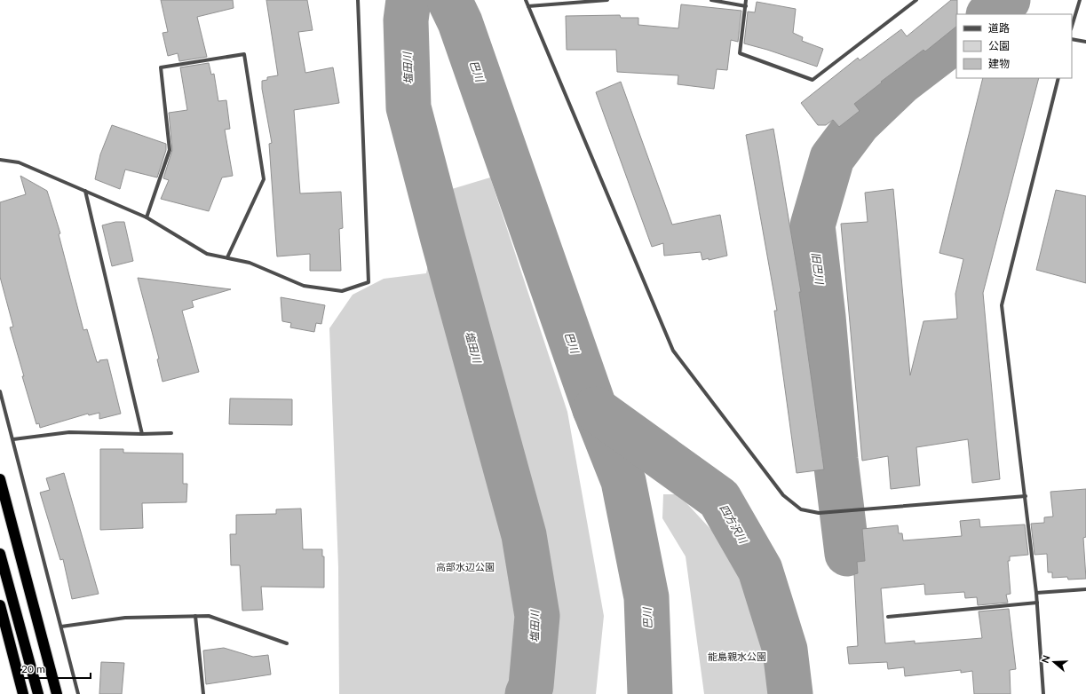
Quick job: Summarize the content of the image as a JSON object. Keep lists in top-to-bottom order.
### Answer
{
  "water": [
    "塩田川",
    "巴川",
    "旧巴川",
    "四方沢川"
  ],
  "parks": ["高部水辺公園", "能島親水公園"],
  "legend": ["道路", "公園", "建物"],
  "scale_bar": "20 m",
  "north": "left"
}
